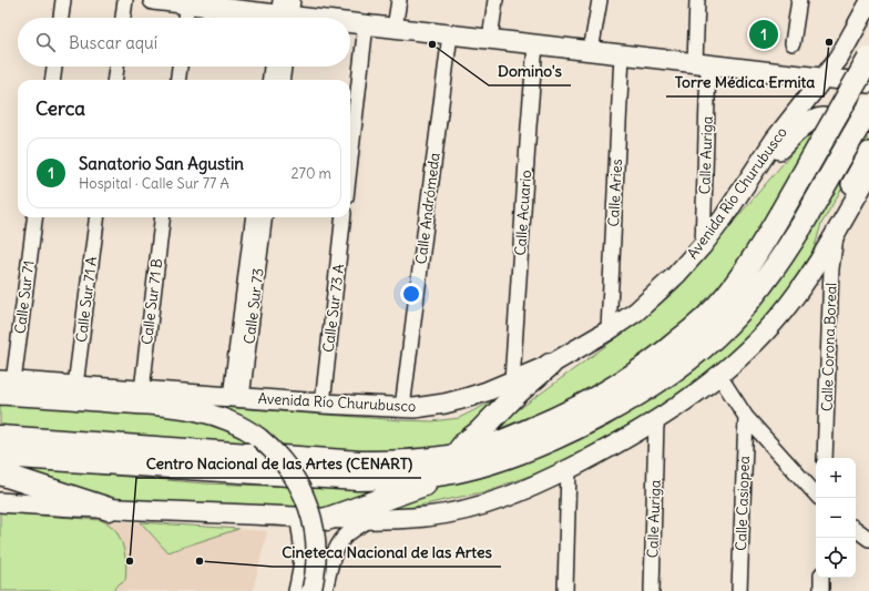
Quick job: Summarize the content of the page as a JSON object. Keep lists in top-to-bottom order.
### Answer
{
  "streets": {
    "main road": ["Avenida Río Churubusco"],
    "street": [
      "Calle Auriga",
      "Calle Aries",
      "Calle Andrómeda",
      "Calle Acuario",
      "Calle Sur 71",
      "Calle Sur 71 A",
      "Calle Sur 71 B",
      "Calle Sur 73",
      "Calle Sur 73 A",
      "Calle Corona Boreal",
      "Calle Casiopea"
    ]
  },
  "crossings": [
    ["Calle Auriga", "Avenida Río Churubusco"],
    ["Calle Aries", "Avenida Río Churubusco"],
    ["Avenida Río Churubusco", "Calle Andrómeda"],
    ["Avenida Río Churubusco", "Calle Acuario"],
    ["Avenida Río Churubusco", "Calle Sur 71"],
    ["Avenida Río Churubusco", "Calle Sur 71 A"],
    ["Avenida Río Churubusco", "Calle Sur 71 B"],
    ["Avenida Río Churubusco", "Calle Sur 73"],
    ["Avenida Río Churubusco", "Calle Sur 73 A"]
  ],
  "places": [
    "Torre Médica Ermita",
    "Domino's",
    "Centro Nacional de las Artes (CENART)",
    "Cineteca Nacional de las Artes"
  ],
  "page": {
    "pins": "1",
    "search": "Buscar aquí",
    "heading": "Cerca",
    "list": [
      {
        "mark": "1",
        "name": "Sanatorio San Agustin",
        "note": "Hospital · Calle Sur 77 A",
        "value": "270 m"
      }
    ],
    "map_buttons": ["+", "−"]
  }
}
